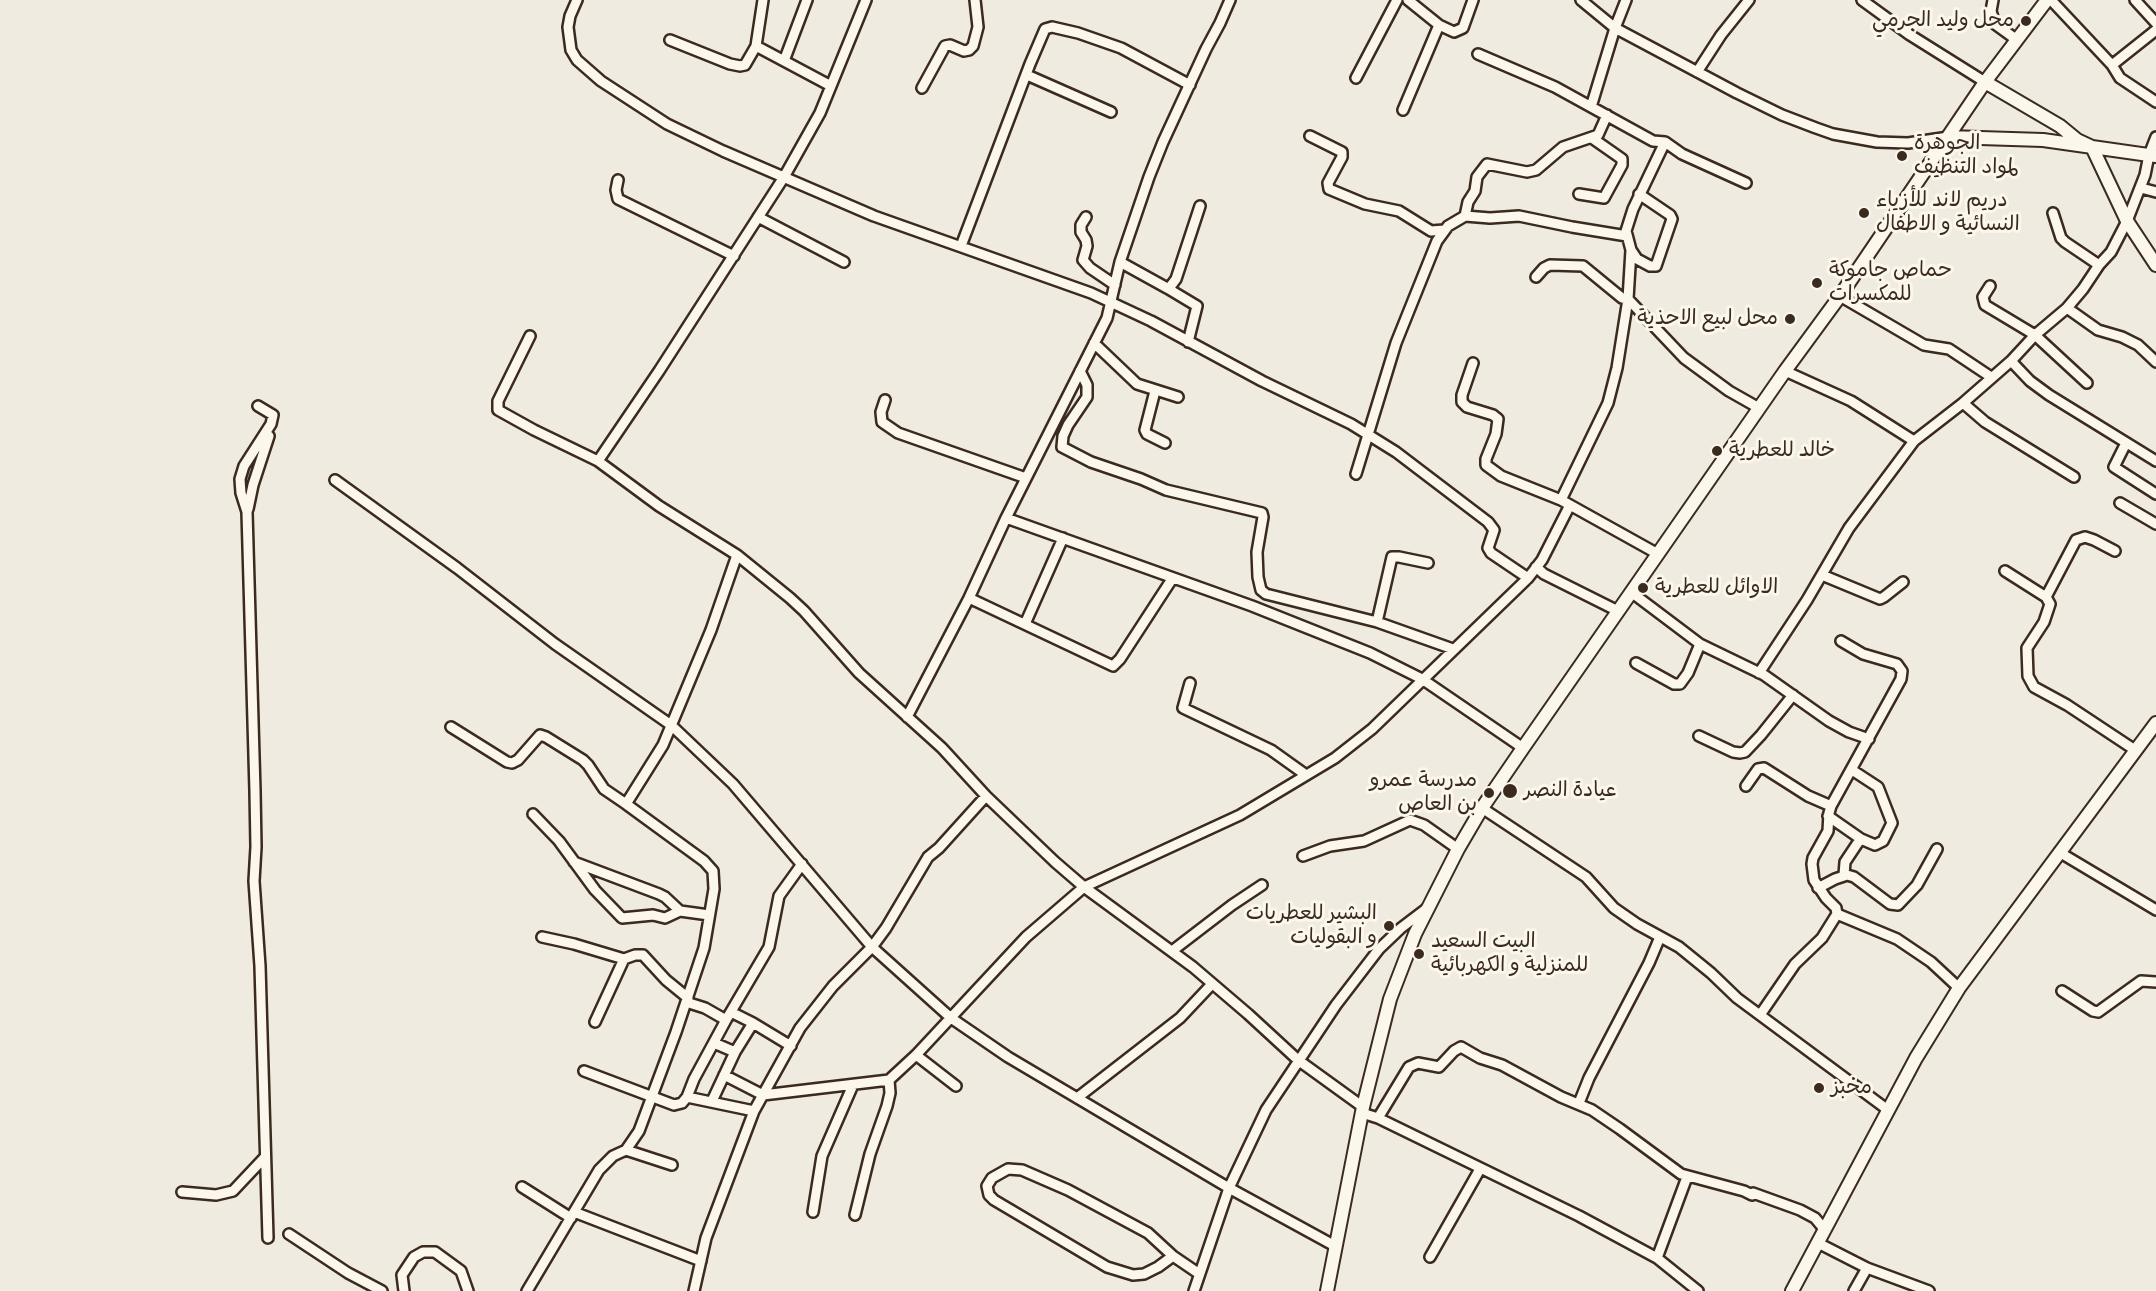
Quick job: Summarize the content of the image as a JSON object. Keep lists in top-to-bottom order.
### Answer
{
  "places": [
    "محل وليد الجرمي",
    "الجوهرة لمواد التنظيف",
    "دريم لاند للأزياء النسائية و الاطفال",
    "حماص جاموكة للمكسرات",
    "محل لبيع الاحذية",
    "خالد للعطرية",
    "الاوائل للعطرية",
    "عيادة النصر",
    "مدرسة عمرو بن العاص",
    "البشير للعطريات و البقوليات",
    "البيت السعيد للمنزلية و الكهربائية",
    "مخبز"
  ]
}
